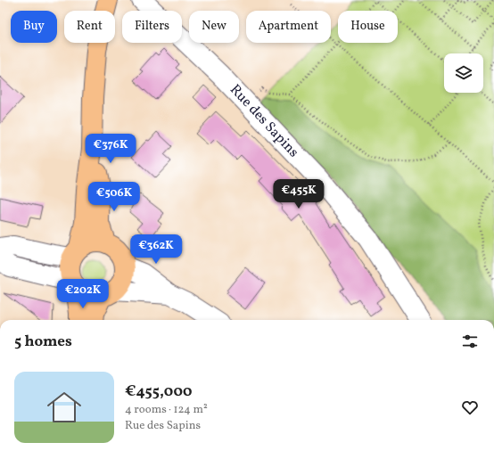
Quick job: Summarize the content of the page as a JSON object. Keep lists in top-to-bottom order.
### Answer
{
  "streets": {
    "street": ["Rue des Sapins"]
  },
  "page": {
    "chip": [
      "Buy",
      "Rent",
      "Filters",
      "New",
      "Apartment",
      "House"
    ],
    "price": [
      "€376K",
      "€455K",
      "€506K",
      "€362K",
      "€202K"
    ],
    "heading": "5 homes",
    "list": [
      {
        "name": "€455,000",
        "note": "4 rooms · 124 m² · Rue des Sapins"
      }
    ]
  }
}
